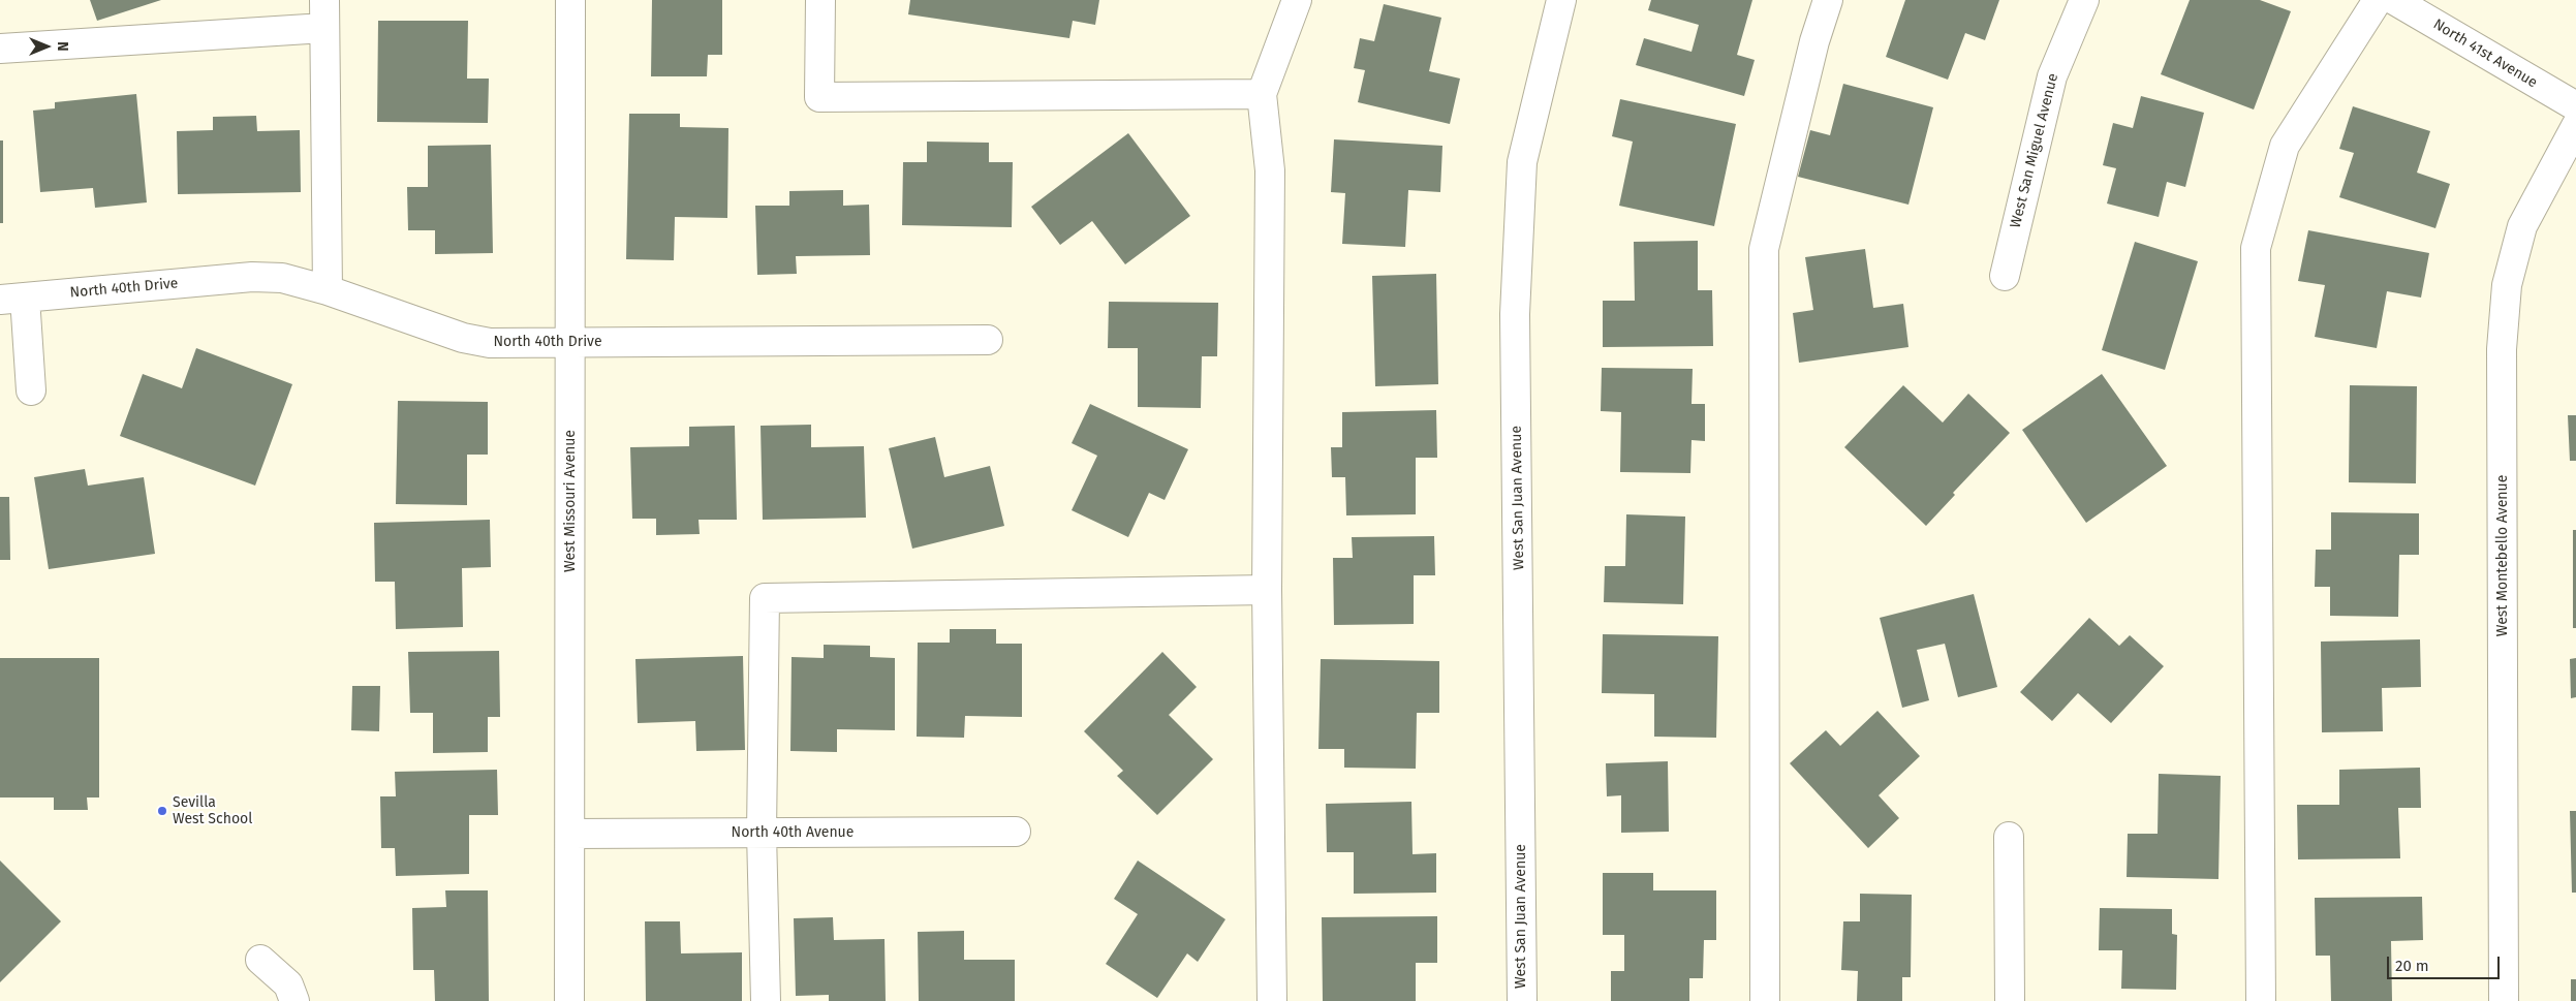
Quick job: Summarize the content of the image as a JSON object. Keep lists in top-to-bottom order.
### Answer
{
  "streets": {
    "street": [
      "North 41st Avenue",
      "West San Miguel Avenue",
      "North 40th Drive",
      "West San Juan Avenue",
      "West Missouri Avenue",
      "West Montebello Avenue",
      "North 40th Avenue"
    ]
  },
  "crossings": [
    ["North 40th Drive", "West Missouri Avenue"],
    ["West Missouri Avenue", "North 40th Avenue"]
  ],
  "places": ["Sevilla West School"],
  "scale_bar": "20 m",
  "north": "right"
}
